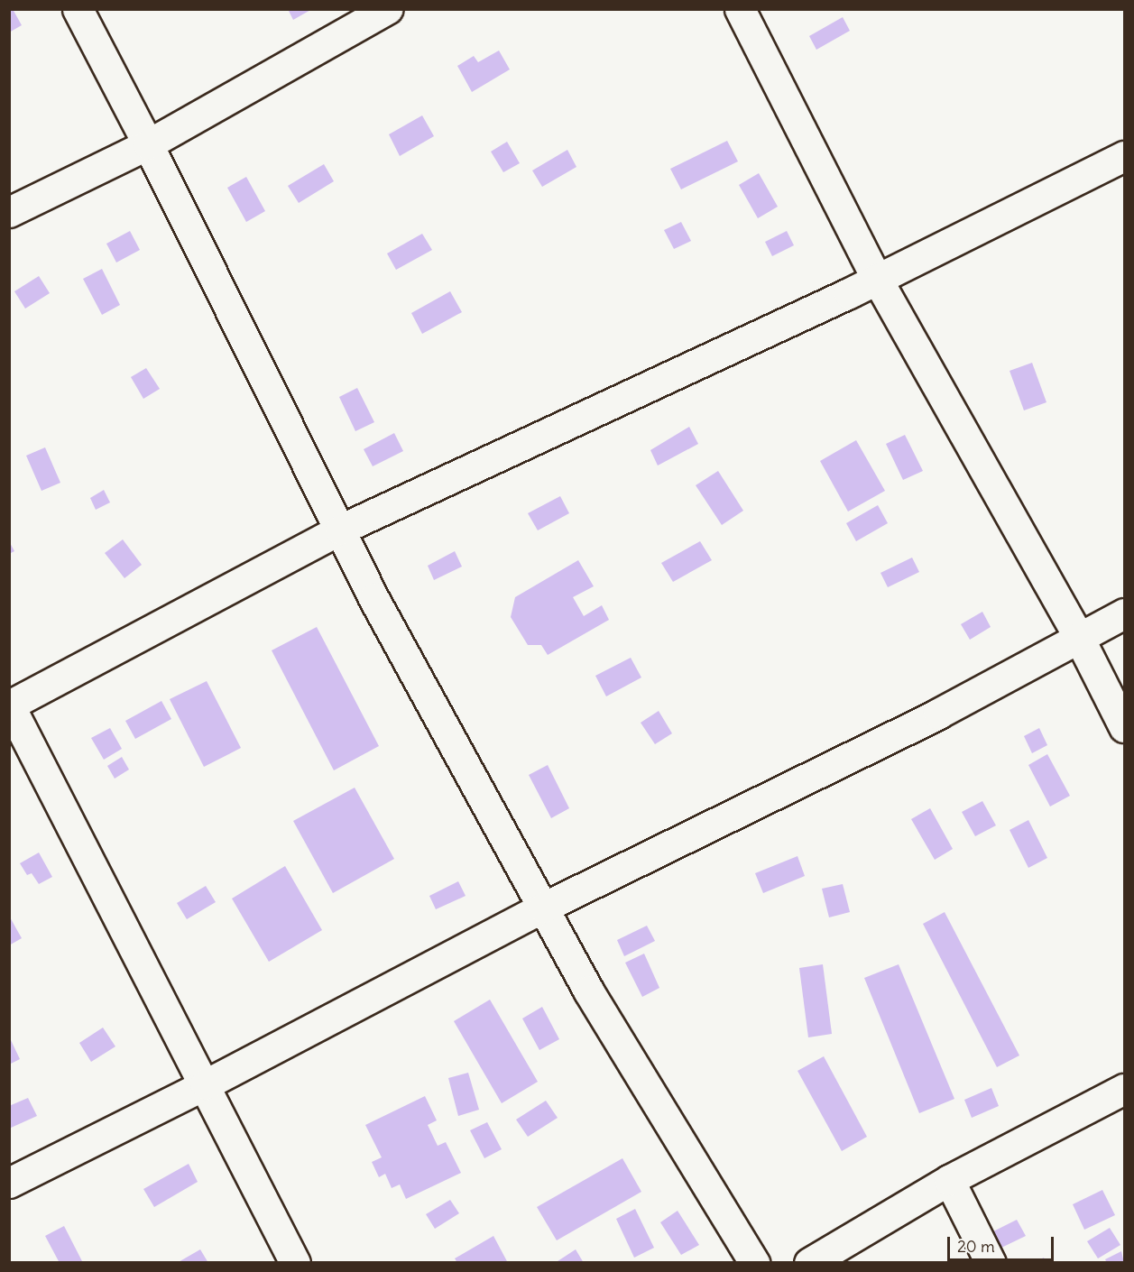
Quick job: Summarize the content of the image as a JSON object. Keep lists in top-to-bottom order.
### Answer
{
  "scale_bar": "20 m"
}
